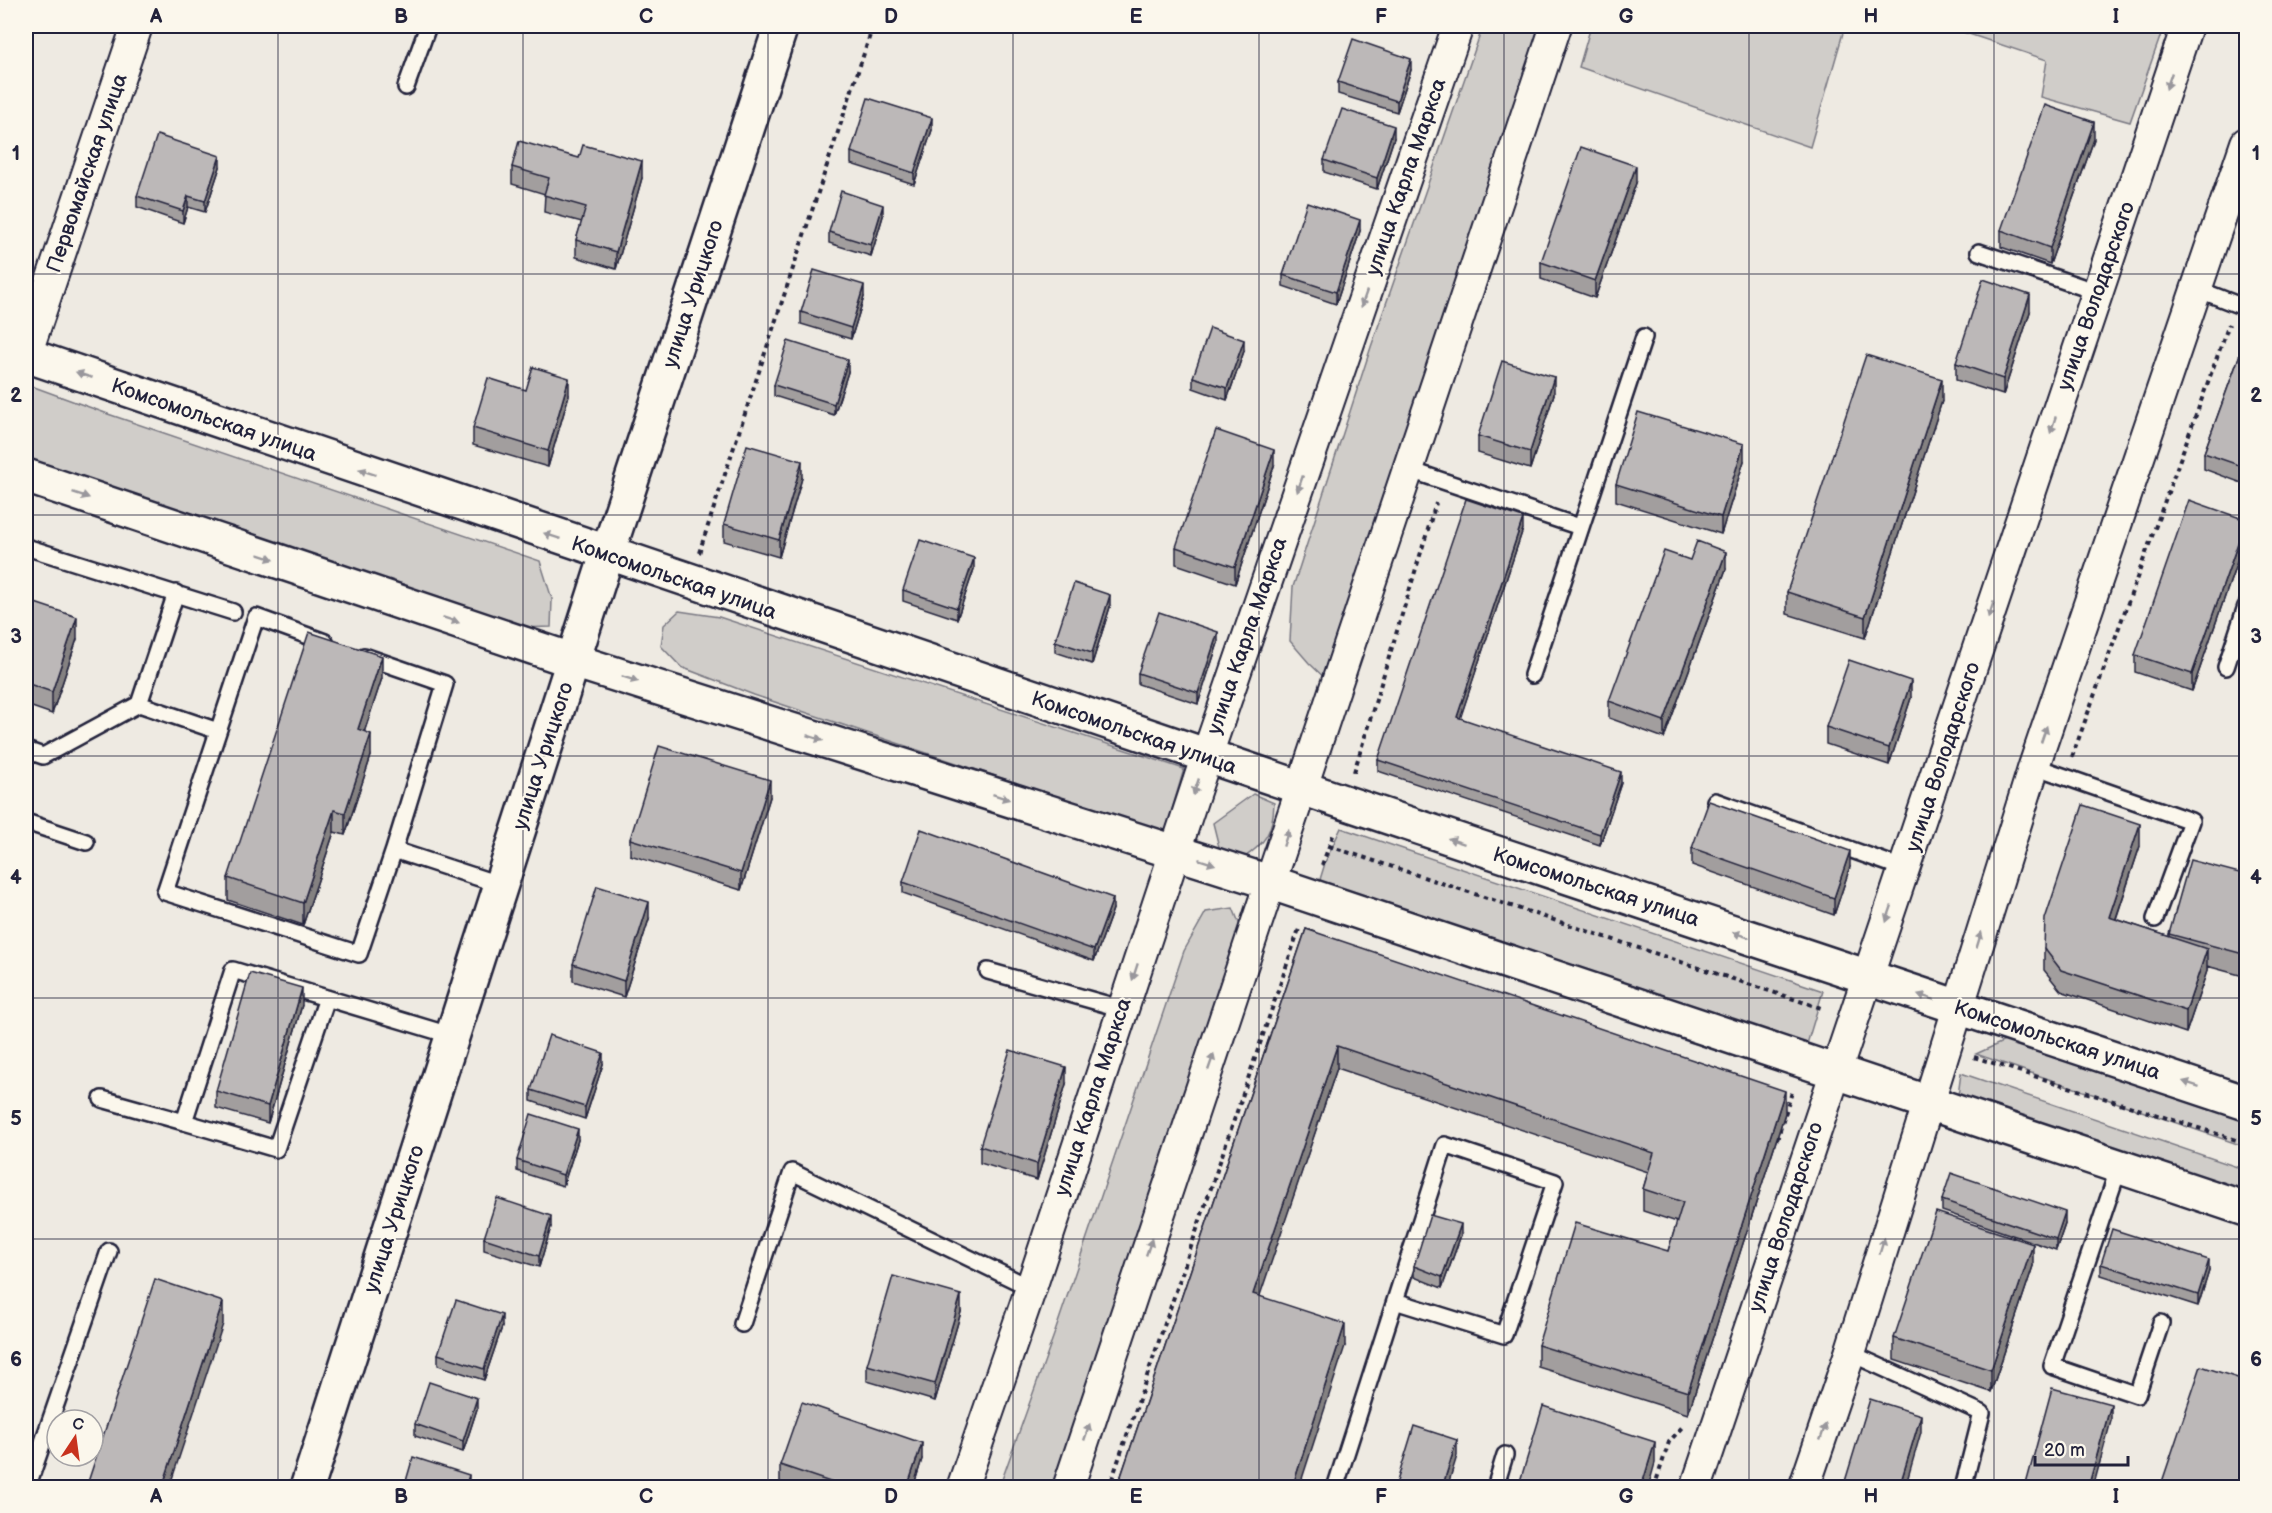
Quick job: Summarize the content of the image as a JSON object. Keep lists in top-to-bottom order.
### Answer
{
  "streets": {
    "street": [
      "Первомайская улица",
      "улица Карла Маркса",
      "улица Урицкого",
      "улица Володарского",
      "Комсомольская улица"
    ]
  },
  "crossings": [
    ["Первомайская улица", "Комсомольская улица"],
    ["улица Карла Маркса", "Комсомольская улица"],
    ["улица Урицкого", "Комсомольская улица"],
    ["улица Володарского", "Комсомольская улица"]
  ],
  "scale_bar": "20 m",
  "north": "top",
  "grid": {
    "columns": [
      "A",
      "B",
      "C",
      "D",
      "E",
      "F",
      "G",
      "H",
      "I"
    ],
    "rows": [
      "1",
      "2",
      "3",
      "4",
      "5",
      "6"
    ]
  }
}
